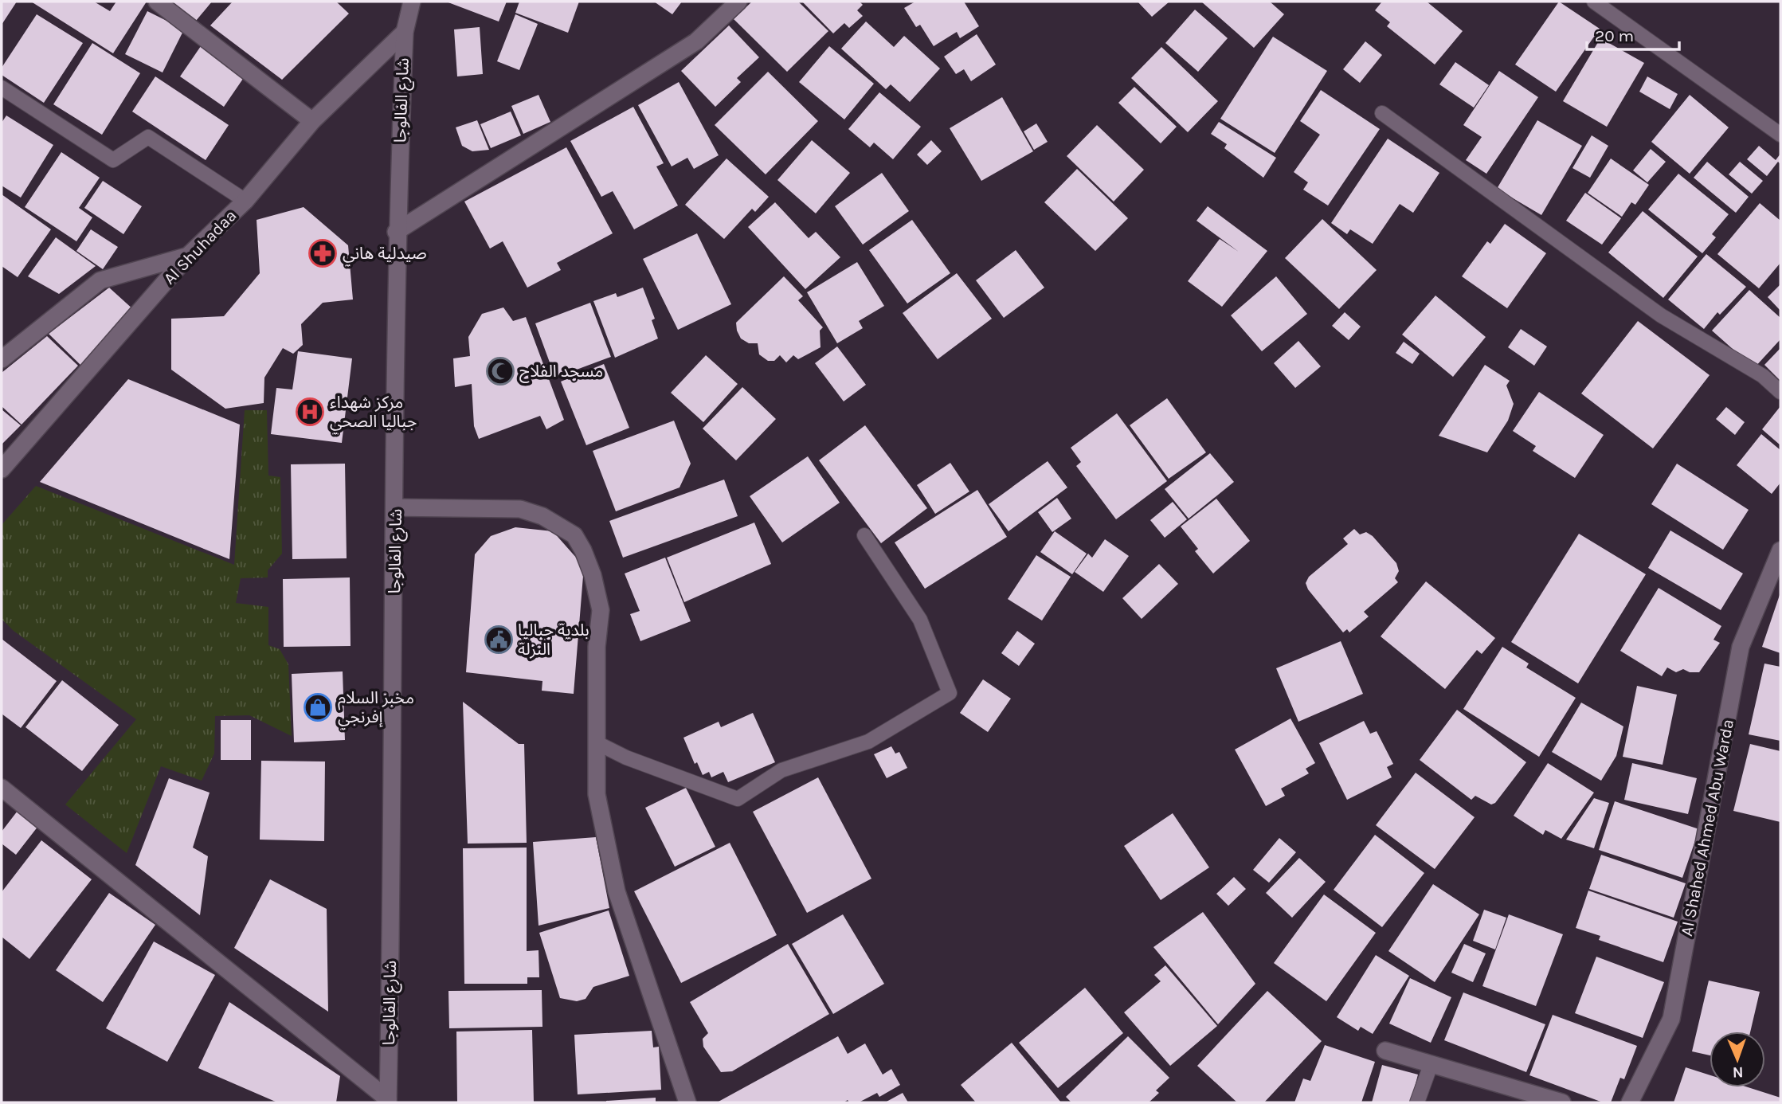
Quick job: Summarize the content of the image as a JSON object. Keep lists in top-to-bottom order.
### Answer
{
  "streets": {
    "street": ["شارع الفالوجا", "Al Shuhadaa", "Al Shahed Ahmed Abu Warda"]
  },
  "crossings": [
    ["شارع الفالوجا", "Al Shuhadaa"]
  ],
  "places": {
    "pharmacy": ["صيدلية هاني"],
    "mosque": ["مسجد الفلاح"],
    "hospital": ["مركز شهداء جباليا الصحي"],
    "public building": ["بلدية جباليا النزلة"],
    "shop": ["مخبز السلام إفرنجي"]
  },
  "scale_bar": "20 m",
  "north": "bottom"
}
